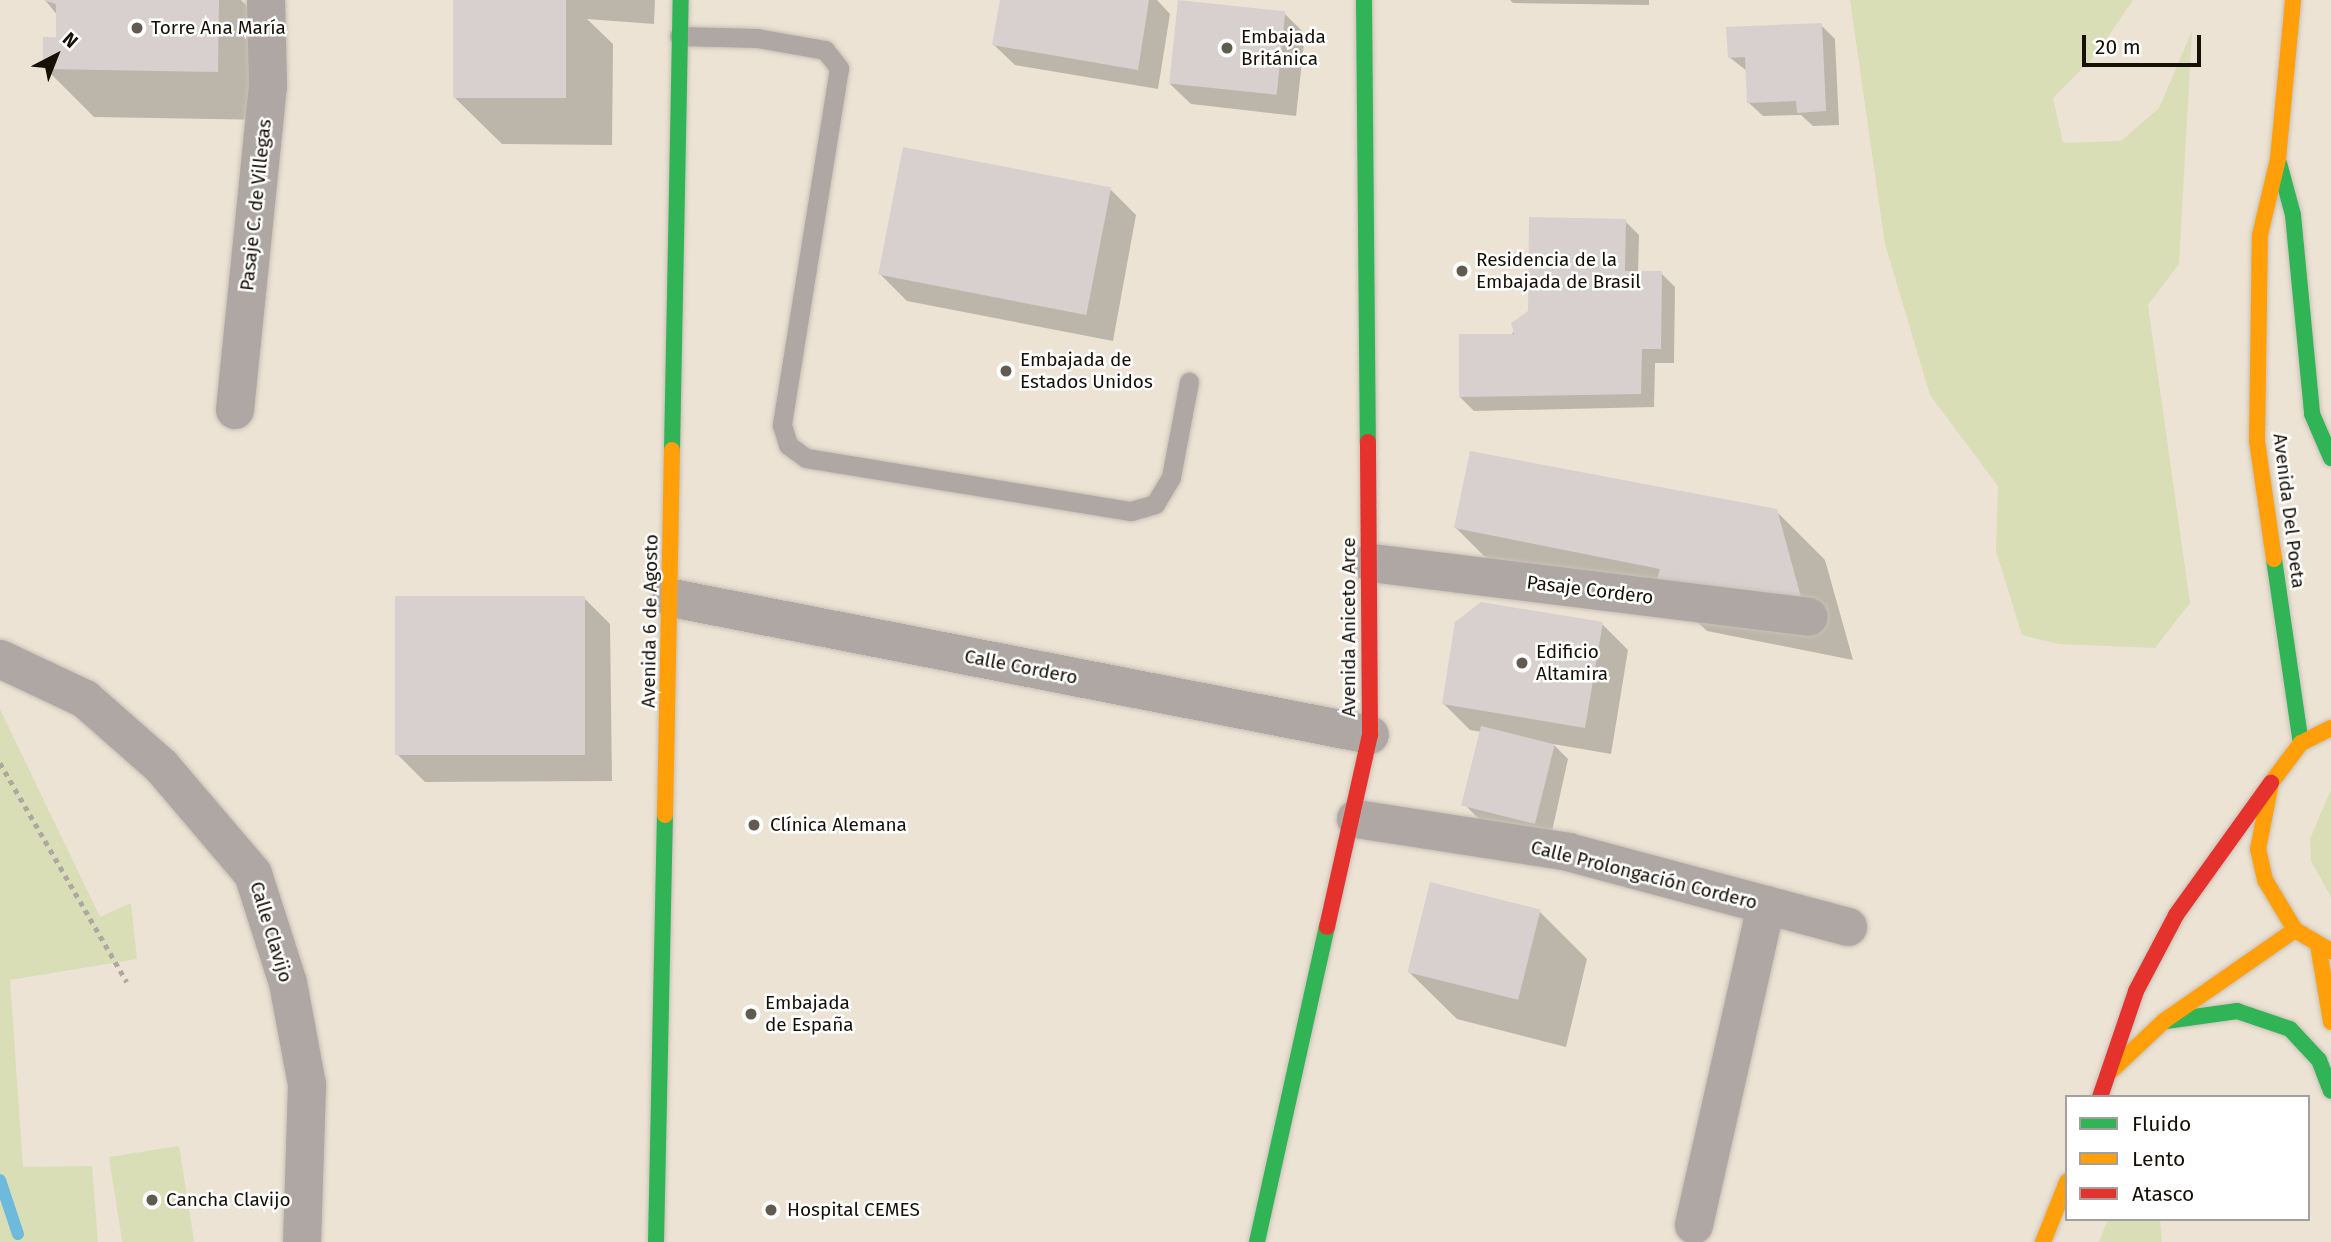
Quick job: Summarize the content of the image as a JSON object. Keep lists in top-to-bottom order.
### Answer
{
  "streets": {
    "main road": ["Avenida Del Poeta", "Avenida 6 de Agosto", "Avenida Aniceto Arce"],
    "street": [
      "Pasaje C. de Villegas",
      "Pasaje Cordero",
      "Calle Cordero",
      "Calle Prolongación Cordero",
      "Calle Clavijo"
    ]
  },
  "crossings": [
    ["Pasaje Cordero", "Avenida Aniceto Arce"],
    ["Avenida 6 de Agosto", "Calle Cordero"],
    ["Avenida Aniceto Arce", "Calle Cordero"],
    ["Avenida Aniceto Arce", "Calle Prolongación Cordero"]
  ],
  "places": [
    "Torre Ana María",
    "Embajada Británica",
    "Residencia de la Embajada de Brasil",
    "Embajada de Estados Unidos",
    "Edificio Altamira",
    "Clínica Alemana",
    "Embajada de España",
    "Cancha Clavijo",
    "Hospital CEMES"
  ],
  "legend": ["Fluido", "Lento", "Atasco"],
  "scale_bar": "20 m",
  "north": "top right"
}
